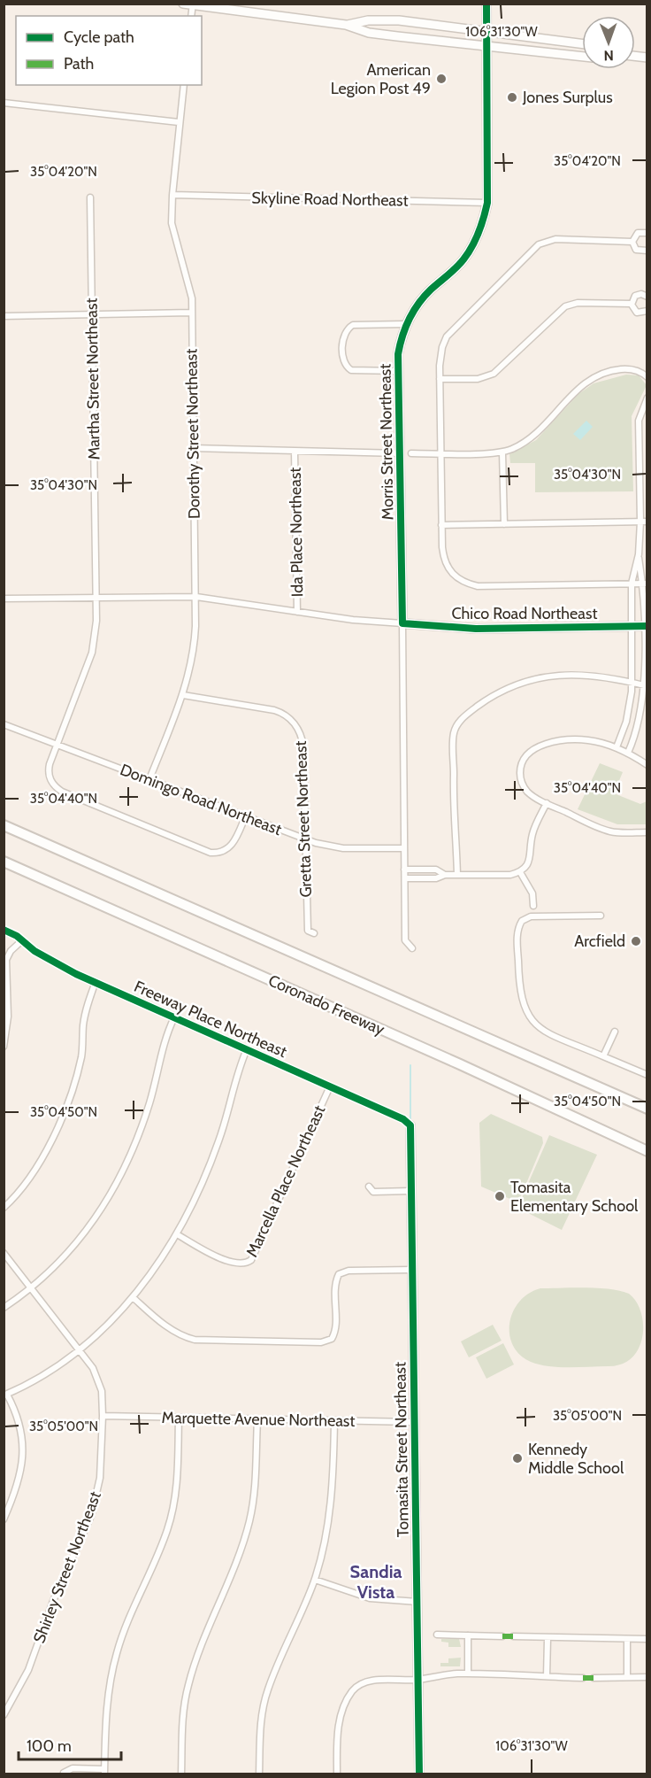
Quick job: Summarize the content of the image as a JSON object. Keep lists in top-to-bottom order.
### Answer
{
  "streets": {
    "highway": ["Coronado Freeway"],
    "street": [
      "Skyline Road Northeast",
      "Martha Street Northeast",
      "Dorothy Street Northeast",
      "Morris Street Northeast",
      "Ida Place Northeast",
      "Chico Road Northeast",
      "Domingo Road Northeast",
      "Gretta Street Northeast",
      "Freeway Place Northeast",
      "Marcella Place Northeast",
      "Marquette Avenue Northeast",
      "Tomasita Street Northeast",
      "Shirley Street Northeast"
    ]
  },
  "crossings": [
    ["Skyline Road Northeast", "Dorothy Street Northeast"],
    ["Skyline Road Northeast", "Morris Street Northeast"],
    ["Martha Street Northeast", "Chico Road Northeast"],
    ["Martha Street Northeast", "Domingo Road Northeast"],
    ["Dorothy Street Northeast", "Chico Road Northeast"],
    ["Dorothy Street Northeast", "Domingo Road Northeast"],
    ["Dorothy Street Northeast", "Gretta Street Northeast"],
    ["Morris Street Northeast", "Chico Road Northeast"],
    ["Morris Street Northeast", "Domingo Road Northeast"],
    ["Ida Place Northeast", "Chico Road Northeast"],
    ["Domingo Road Northeast", "Gretta Street Northeast"],
    ["Freeway Place Northeast", "Marcella Place Northeast"],
    ["Freeway Place Northeast", "Tomasita Street Northeast"],
    ["Marquette Avenue Northeast", "Tomasita Street Northeast"],
    ["Marquette Avenue Northeast", "Shirley Street Northeast"]
  ],
  "districts": ["Sandia Vista"],
  "places": [
    "American Legion Post 49",
    "Jones Surplus",
    "Arcfield",
    "Tomasita Elementary School",
    "Kennedy Middle School"
  ],
  "legend": ["Cycle path", "Path"],
  "scale_bar": "100 m",
  "north": "bottom",
  "coordinates": [
    "106°31'30\"W",
    "35°04'20\"N",
    "35°04'30\"N",
    "35°04'40\"N",
    "35°04'50\"N",
    "35°05'00\"N"
  ]
}
